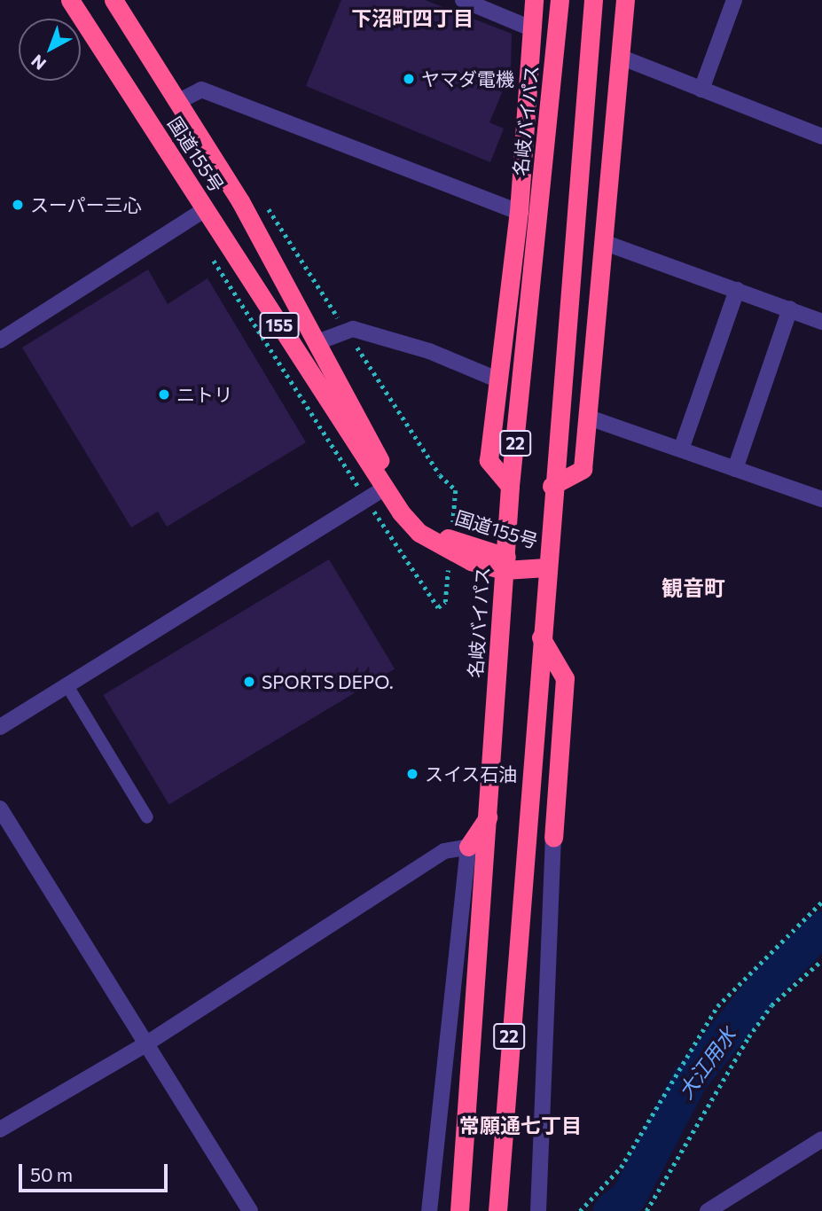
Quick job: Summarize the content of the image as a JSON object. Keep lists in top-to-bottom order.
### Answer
{
  "streets": {
    "highway": [
      "名岐バイパス",
      "国道155号",
      "155",
      "22"
    ]
  },
  "crossings": [
    ["名岐バイパス", "国道155号"],
    ["名岐バイパス", "22"],
    ["国道155号", "22"]
  ],
  "districts": ["下沼町四丁目", "観音町", "常願通七丁目"],
  "water": ["大江用水"],
  "places": [
    "ヤマダ電機",
    "スーパー三心",
    "ニトリ",
    "SPORTS DEPO.",
    "スイス石油"
  ],
  "scale_bar": "50 m",
  "north": "bottom left"
}
